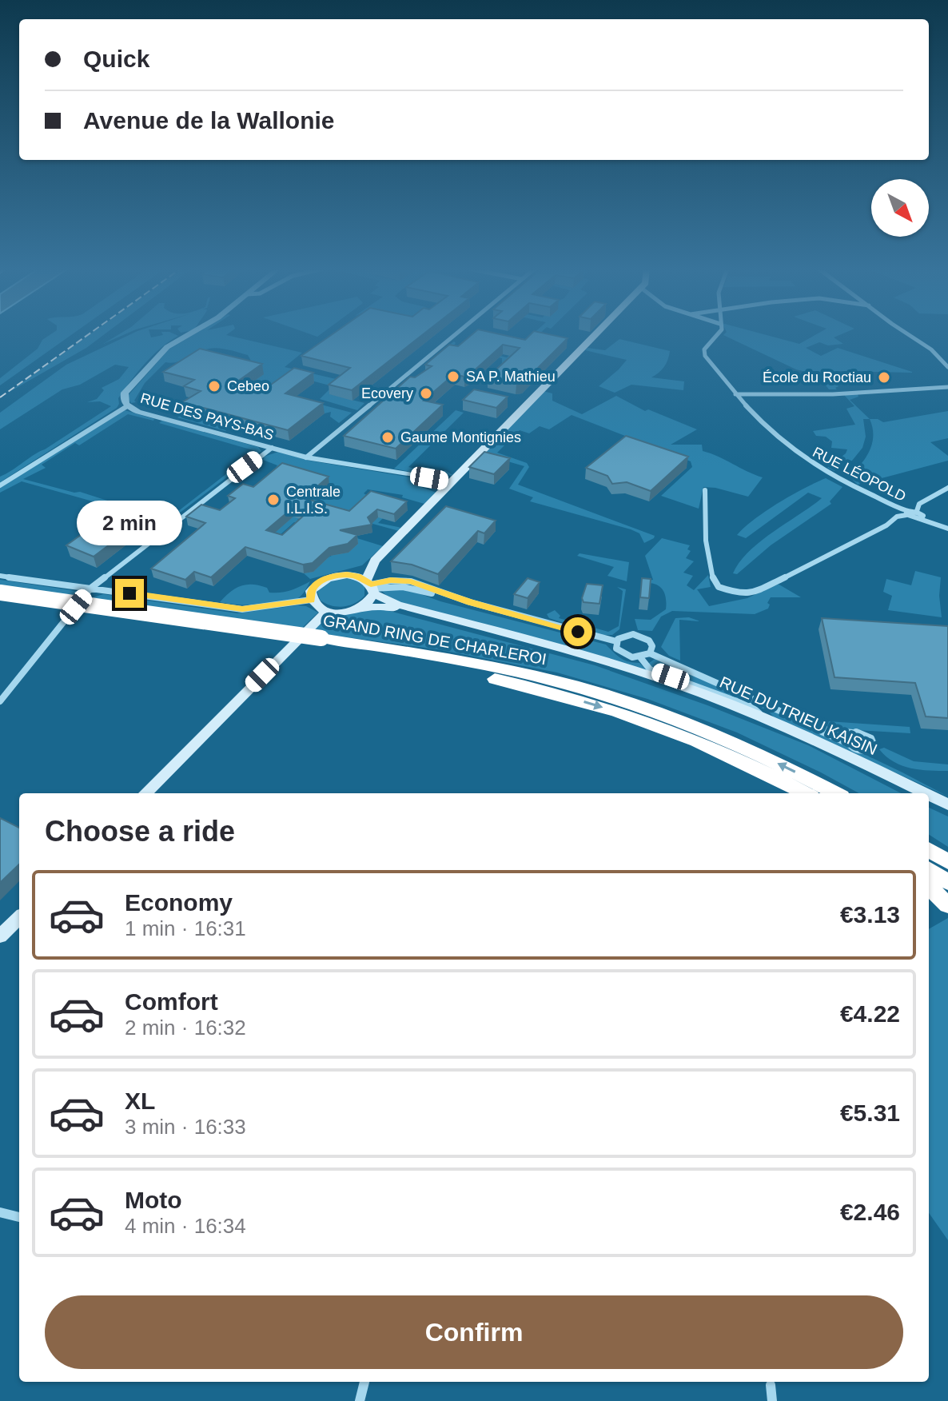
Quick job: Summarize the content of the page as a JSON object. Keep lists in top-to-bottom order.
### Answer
{
  "streets": {
    "highway": ["GRAND RING DE CHARLEROI"],
    "main road": ["RUE DU TRIEU KAISIN"],
    "street": ["RUE DES PAYS-BAS", "RUE LÉOPOLD"]
  },
  "places": [
    "SA P. Mathieu",
    "École du Roctiau",
    "Cebeo",
    "Ecovery",
    "Gaume Montignies",
    "Centrale I.L.I.S."
  ],
  "north": "bottom right",
  "page": {
    "banner": ["Quick", "Avenue de la Wallonie"],
    "bubble": "2 min",
    "heading": "Choose a ride",
    "list": [
      {
        "name": "Economy",
        "note": "1 min · 16:31",
        "value": "€3.13"
      },
      {
        "name": "Comfort",
        "note": "2 min · 16:32",
        "value": "€4.22"
      },
      {
        "name": "XL",
        "note": "3 min · 16:33",
        "value": "€5.31"
      },
      {
        "name": "Moto",
        "note": "4 min · 16:34",
        "value": "€2.46"
      }
    ],
    "buttons": "Confirm"
  }
}
